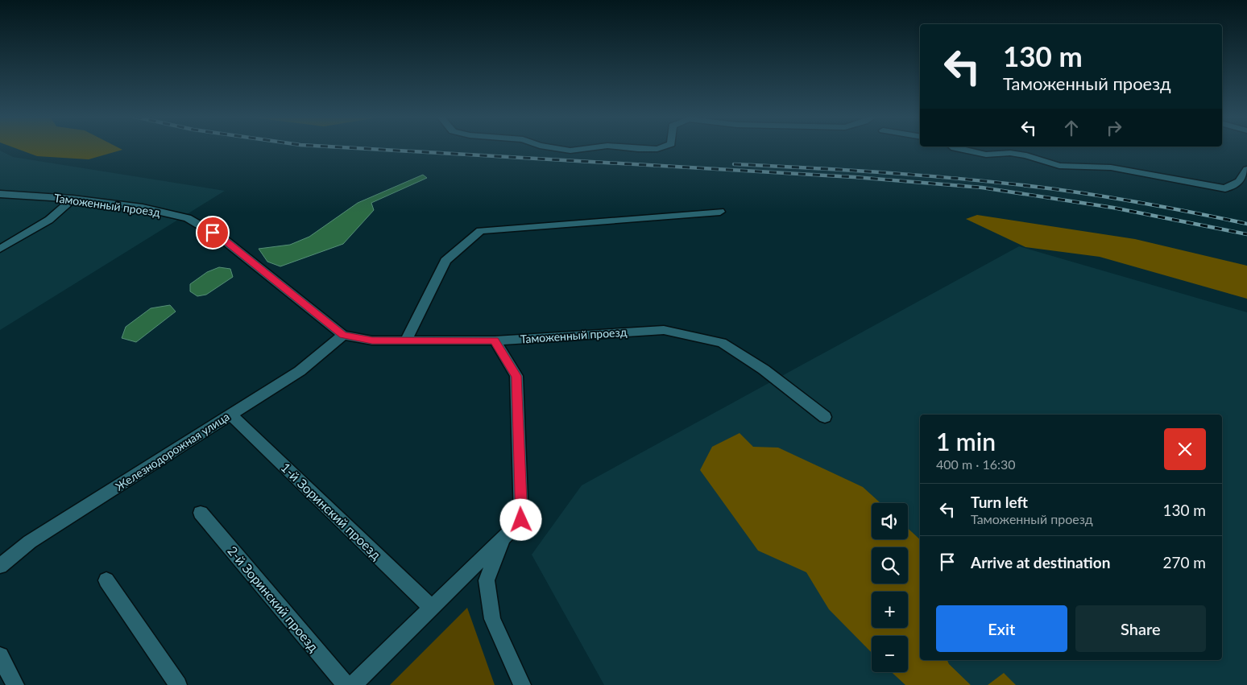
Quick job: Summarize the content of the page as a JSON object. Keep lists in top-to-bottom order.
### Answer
{
  "streets": {
    "street": [
      "Таможенный проезд",
      "Железнодорожная улица",
      "1-й Зоринский проезд",
      "2-й Зоринский проезд"
    ]
  },
  "crossings": [
    ["Таможенный проезд", "Железнодорожная улица"],
    ["Железнодорожная улица", "1-й Зоринский проезд"]
  ],
  "page": {
    "turn": ["130 m", "Таможенный проезд"],
    "heading": ["1 min", "400 m · 16:30"],
    "list": [
      {
        "name": "Turn left",
        "note": "Таможенный проезд",
        "value": "130 m"
      },
      {
        "name": "Arrive at destination",
        "value": "270 m"
      }
    ],
    "map_buttons": ["+", "−"],
    "buttons": ["Exit", "Share"]
  }
}
